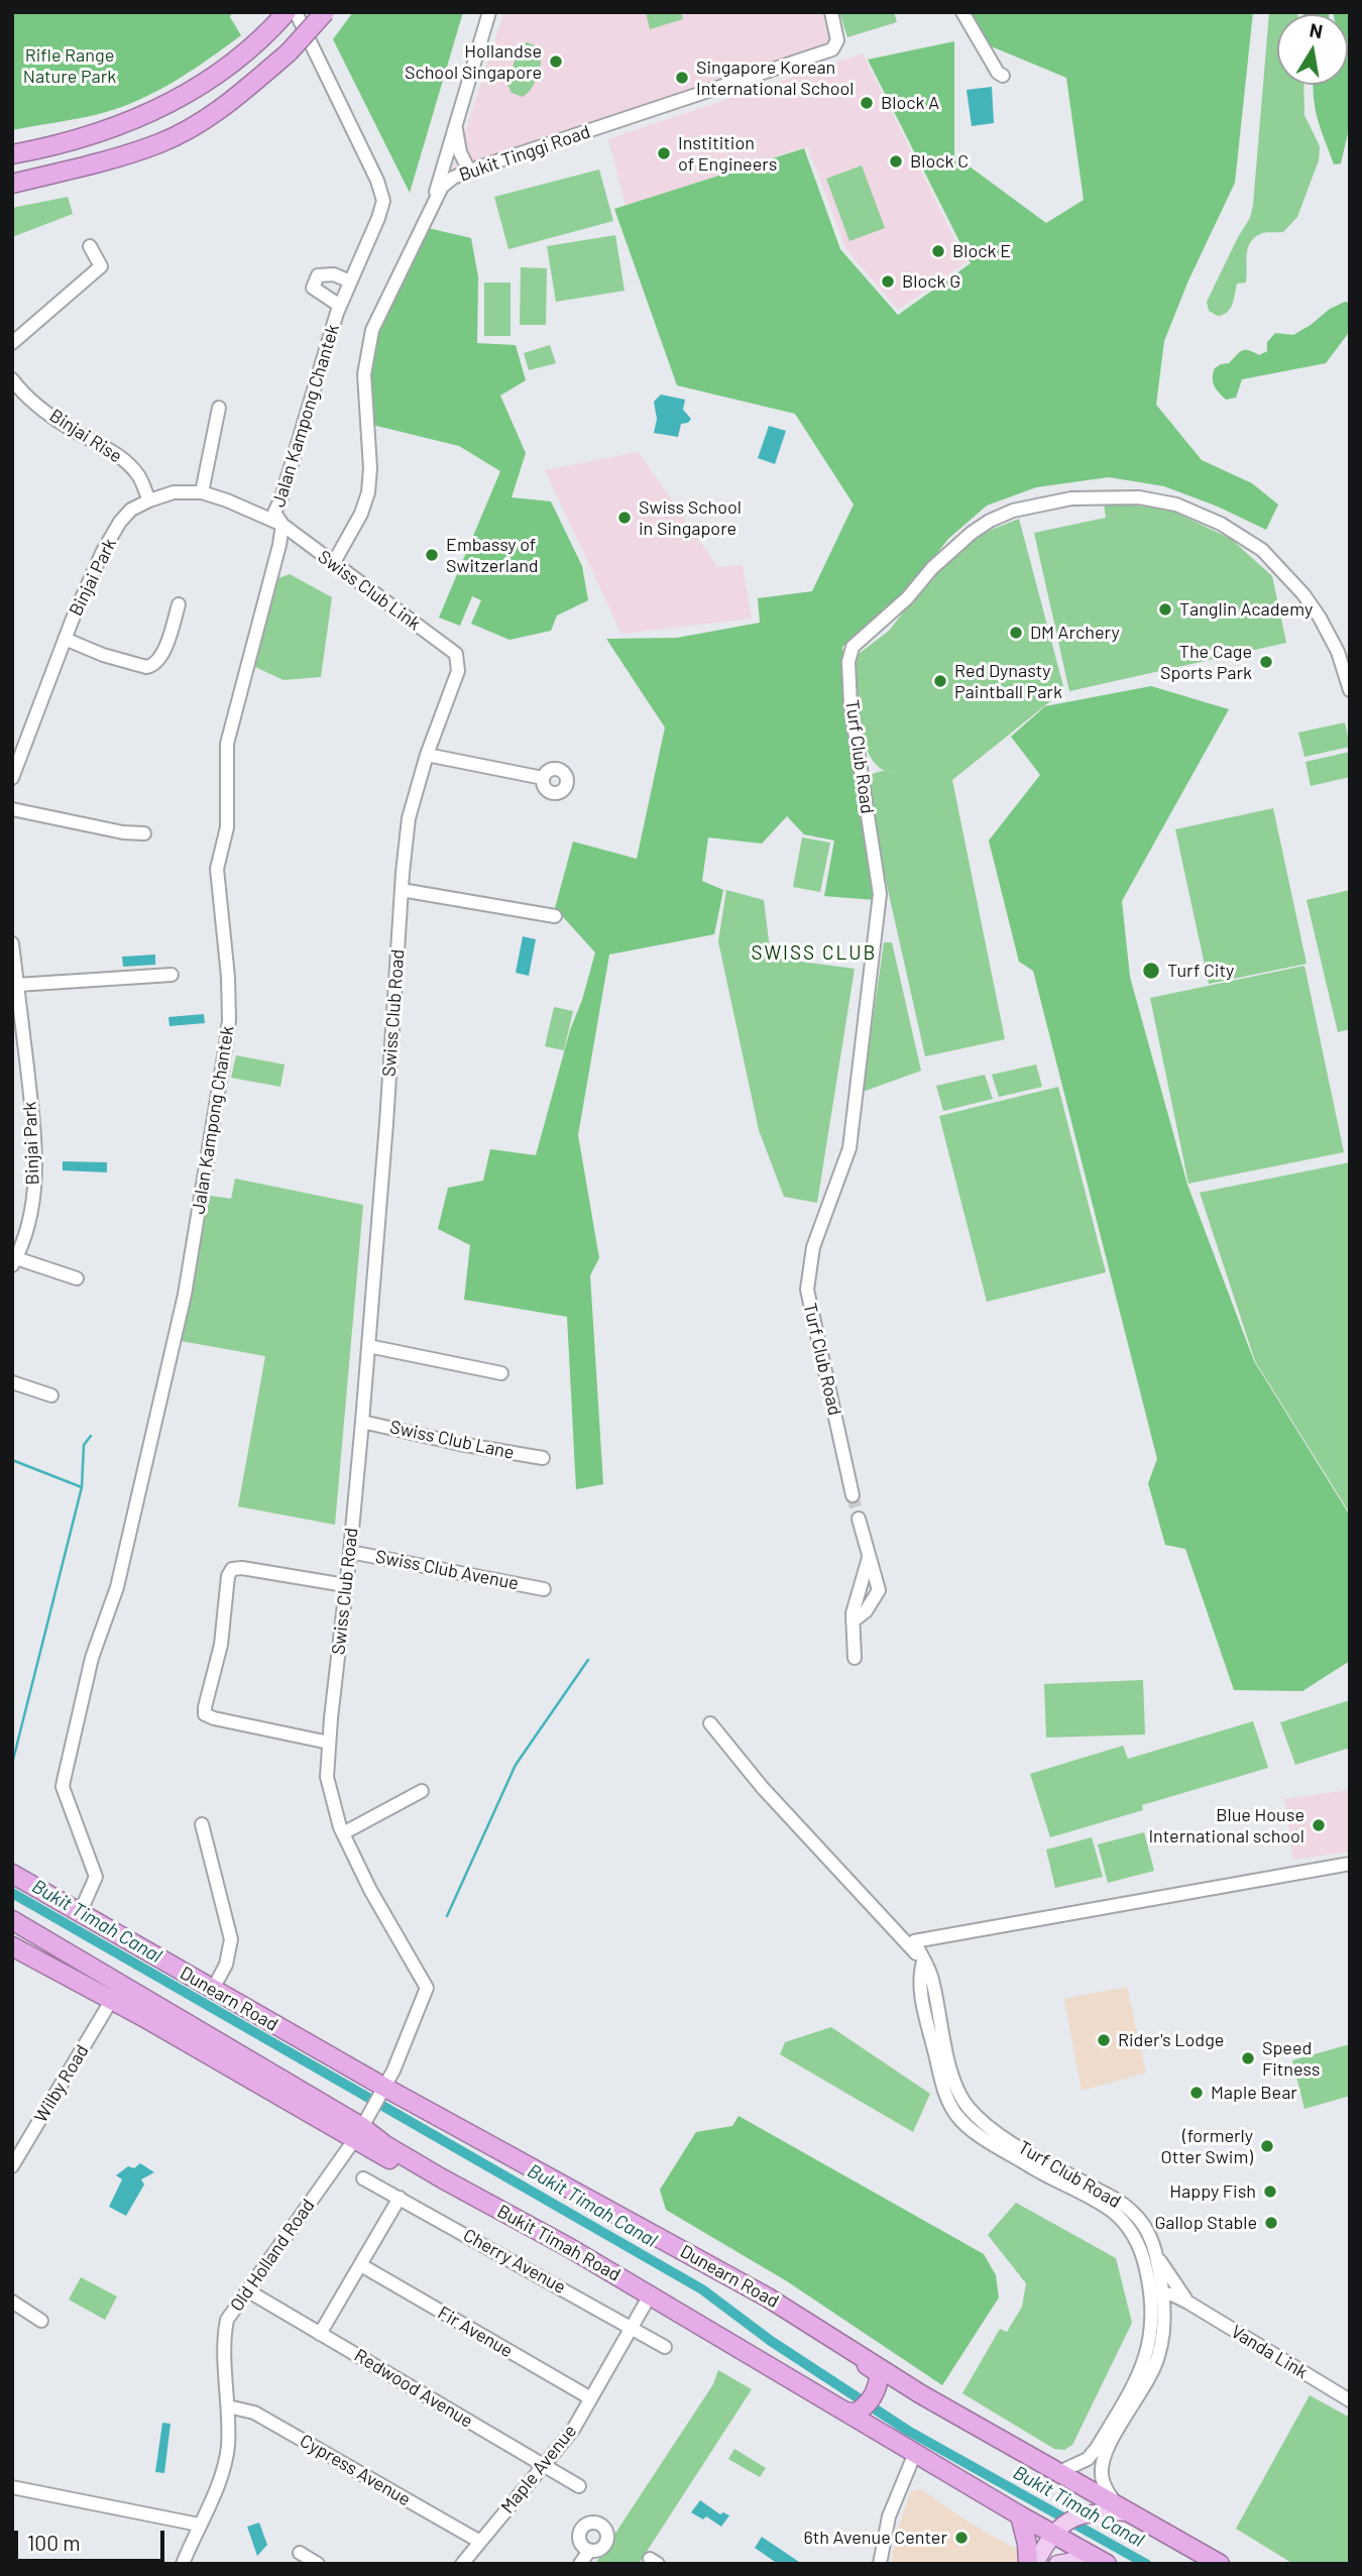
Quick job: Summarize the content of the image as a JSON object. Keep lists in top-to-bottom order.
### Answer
{
  "streets": {
    "highway": ["Dunearn Road", "Bukit Timah Road"],
    "street": [
      "Bukit Tinggi Road",
      "Jalan Kampong Chantek",
      "Binjai Rise",
      "Binjai Park",
      "Swiss Club Link",
      "Turf Club Road",
      "Swiss Club Road",
      "Swiss Club Lane",
      "Swiss Club Avenue",
      "Wilby Road",
      "Old Holland Road",
      "Cherry Avenue",
      "Fir Avenue",
      "Vanda Link",
      "Redwood Avenue",
      "Maple Avenue",
      "Cypress Avenue"
    ]
  },
  "crossings": [
    ["Bukit Tinggi Road", "Swiss Club Link"],
    ["Jalan Kampong Chantek", "Binjai Park"],
    ["Jalan Kampong Chantek", "Swiss Club Link"],
    ["Jalan Kampong Chantek", "Dunearn Road"],
    ["Binjai Rise", "Binjai Park"],
    ["Binjai Park", "Swiss Club Link"],
    ["Swiss Club Link", "Swiss Club Road"],
    ["Turf Club Road", "Dunearn Road"],
    ["Turf Club Road", "Vanda Link"],
    ["Swiss Club Road", "Swiss Club Lane"],
    ["Swiss Club Road", "Swiss Club Avenue"],
    ["Swiss Club Road", "Dunearn Road"],
    ["Swiss Club Road", "Old Holland Road"],
    ["Dunearn Road", "Old Holland Road"],
    ["Bukit Timah Road", "Old Holland Road"],
    ["Bukit Timah Road", "Maple Avenue"],
    ["Old Holland Road", "Redwood Avenue"],
    ["Old Holland Road", "Cypress Avenue"],
    ["Cherry Avenue", "Maple Avenue"],
    ["Fir Avenue", "Maple Avenue"],
    ["Redwood Avenue", "Maple Avenue"],
    ["Maple Avenue", "Cypress Avenue"]
  ],
  "districts": ["SWISS CLUB"],
  "water": ["Bukit Timah Canal"],
  "parks": ["Rifle Range Nature Park"],
  "places": [
    "Hollandse School Singapore",
    "Singapore Korean International School",
    "Block A",
    "Institition of Engineers",
    "Block C",
    "Block E",
    "Block G",
    "Swiss School in Singapore",
    "Embassy of Switzerland",
    "Tanglin Academy",
    "DM Archery",
    "The Cage Sports Park",
    "Red Dynasty Paintball Park",
    "Turf City",
    "Blue House International school",
    "Rider's Lodge",
    "Speed Fitness",
    "Maple Bear",
    "(formerly Otter Swim)",
    "Happy Fish",
    "Gallop Stable",
    "6th Avenue Center"
  ],
  "scale_bar": "100 m",
  "north": "top"
}
